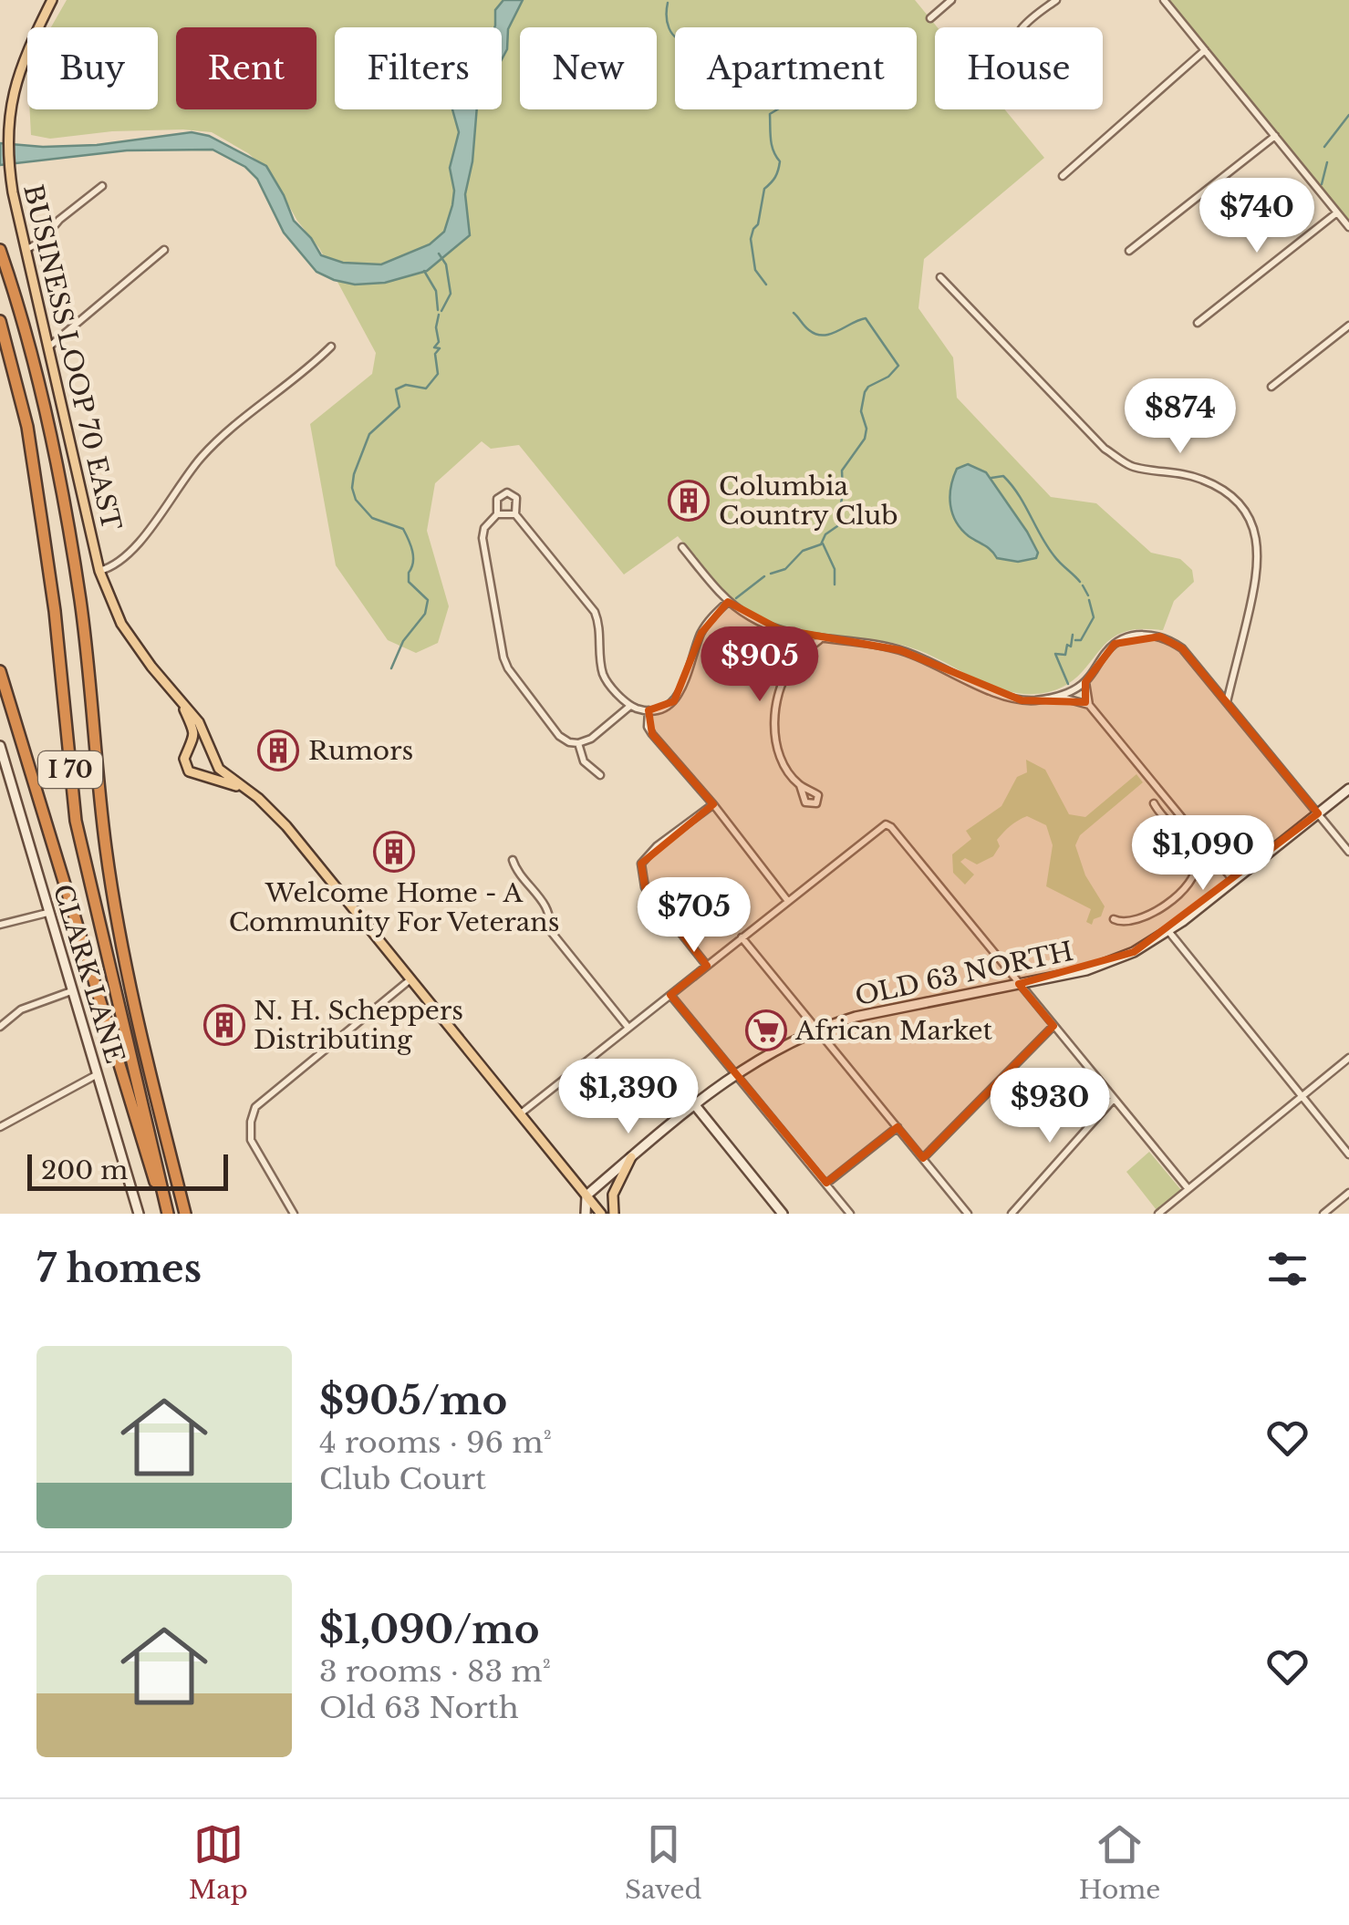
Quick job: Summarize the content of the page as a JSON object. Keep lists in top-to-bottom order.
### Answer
{
  "streets": {
    "highway": ["I 70"],
    "main road": ["BUSINESS LOOP 70 EAST", "CLARK LANE", "OLD 63 NORTH"]
  },
  "places": {
    "building": [
      "Columbia Country Club",
      "Rumors",
      "Welcome Home - A Community For Veterans",
      "N. H. Scheppers Distributing"
    ],
    "supermarket": ["African Market"]
  },
  "scale_bar": "200 m",
  "page": {
    "chip": [
      "Buy",
      "Rent",
      "Filters",
      "New",
      "Apartment",
      "House"
    ],
    "price": [
      "$740",
      "$874",
      "$905",
      "$1,090",
      "$705",
      "$1,390",
      "$930"
    ],
    "scale": "200 m",
    "heading": "7 homes",
    "list": [
      {
        "name": "$905/mo",
        "note": "4 rooms · 96 m² · Club Court"
      },
      {
        "name": "$1,090/mo",
        "note": "3 rooms · 83 m² · Old 63 North"
      }
    ],
    "tabs": ["Map", "Saved", "Home"]
  }
}
